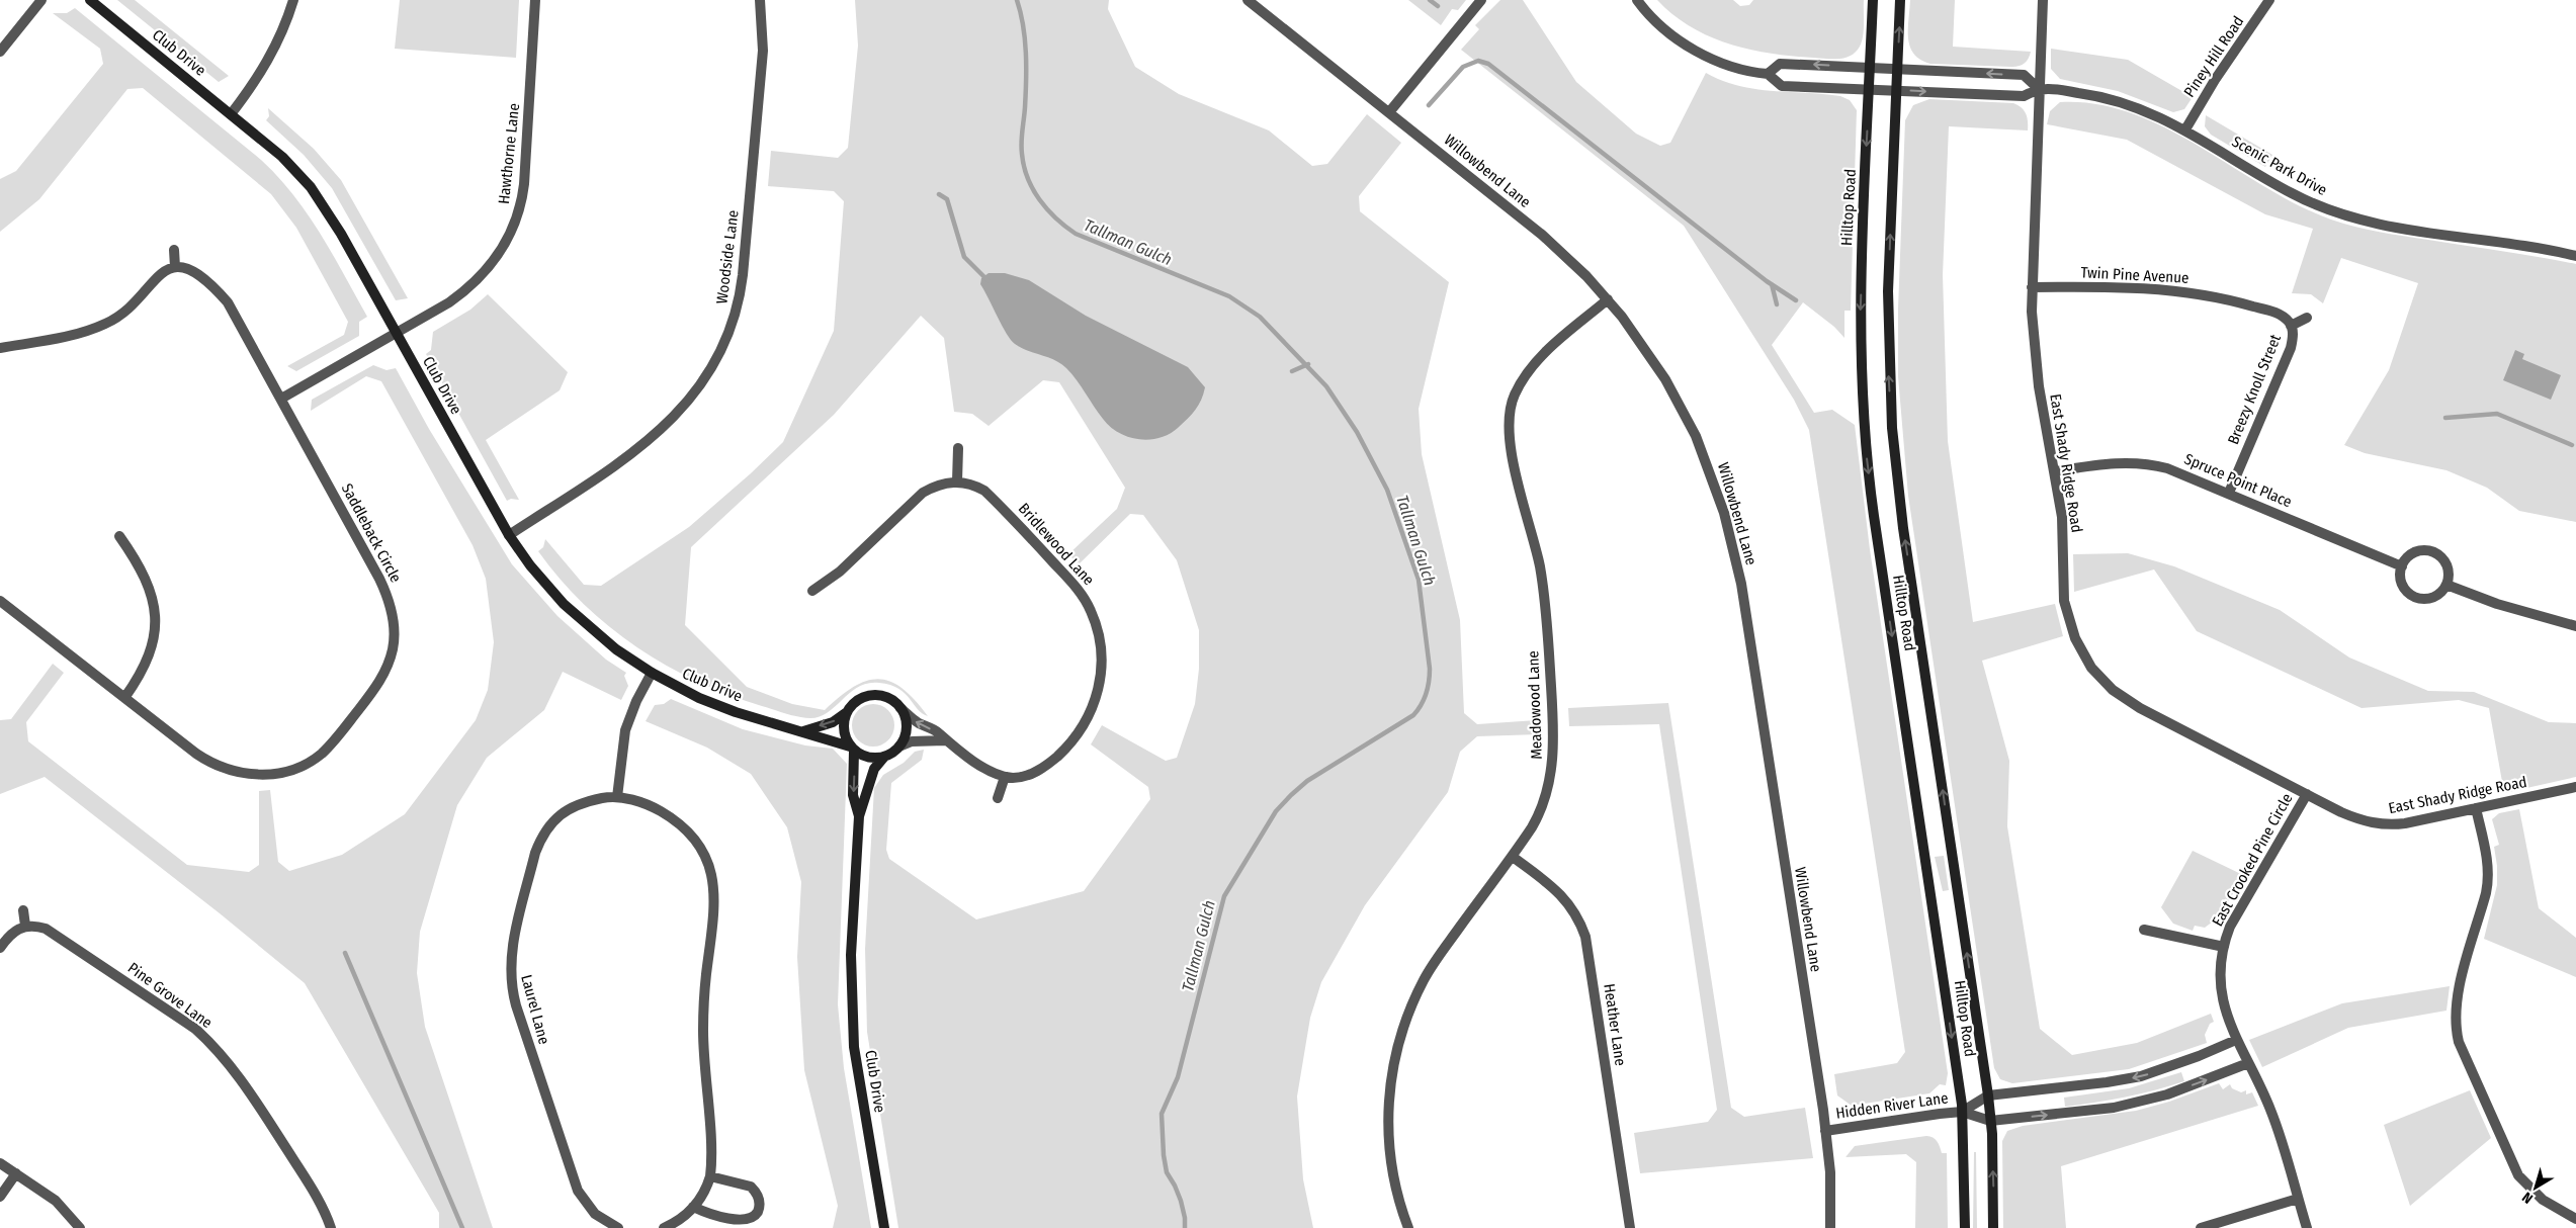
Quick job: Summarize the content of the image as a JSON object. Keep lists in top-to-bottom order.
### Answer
{
  "streets": {
    "main road": ["Club Drive", "Hilltop Road"],
    "street": [
      "Piney Hill Road",
      "Hawthorne Lane",
      "Scenic Park Drive",
      "Willowbend Lane",
      "Woodside Lane",
      "Twin Pine Avenue",
      "Breezy Knoll Street",
      "East Shady Ridge Road",
      "Spruce Point Place",
      "Saddleback Circle",
      "Bridlewood Lane",
      "Meadowood Lane",
      "East Crooked Pine Circle",
      "Pine Grove Lane",
      "Laurel Lane",
      "Heather Lane",
      "Hidden River Lane"
    ]
  },
  "crossings": [
    ["Club Drive", "Hawthorne Lane"],
    ["Club Drive", "Woodside Lane"],
    ["Piney Hill Road", "Scenic Park Drive"],
    ["Hawthorne Lane", "Saddleback Circle"],
    ["Scenic Park Drive", "Hilltop Road"],
    ["Scenic Park Drive", "East Shady Ridge Road"],
    ["Willowbend Lane", "Meadowood Lane"],
    ["Willowbend Lane", "Hidden River Lane"],
    ["Hilltop Road", "Hidden River Lane"],
    ["Twin Pine Avenue", "Breezy Knoll Street"],
    ["Twin Pine Avenue", "East Shady Ridge Road"],
    ["Breezy Knoll Street", "Spruce Point Place"],
    ["East Shady Ridge Road", "Spruce Point Place"],
    ["East Shady Ridge Road", "East Crooked Pine Circle"],
    ["Meadowood Lane", "Heather Lane"]
  ],
  "water": ["Tallman Gulch"],
  "north": "bottom left"
}
